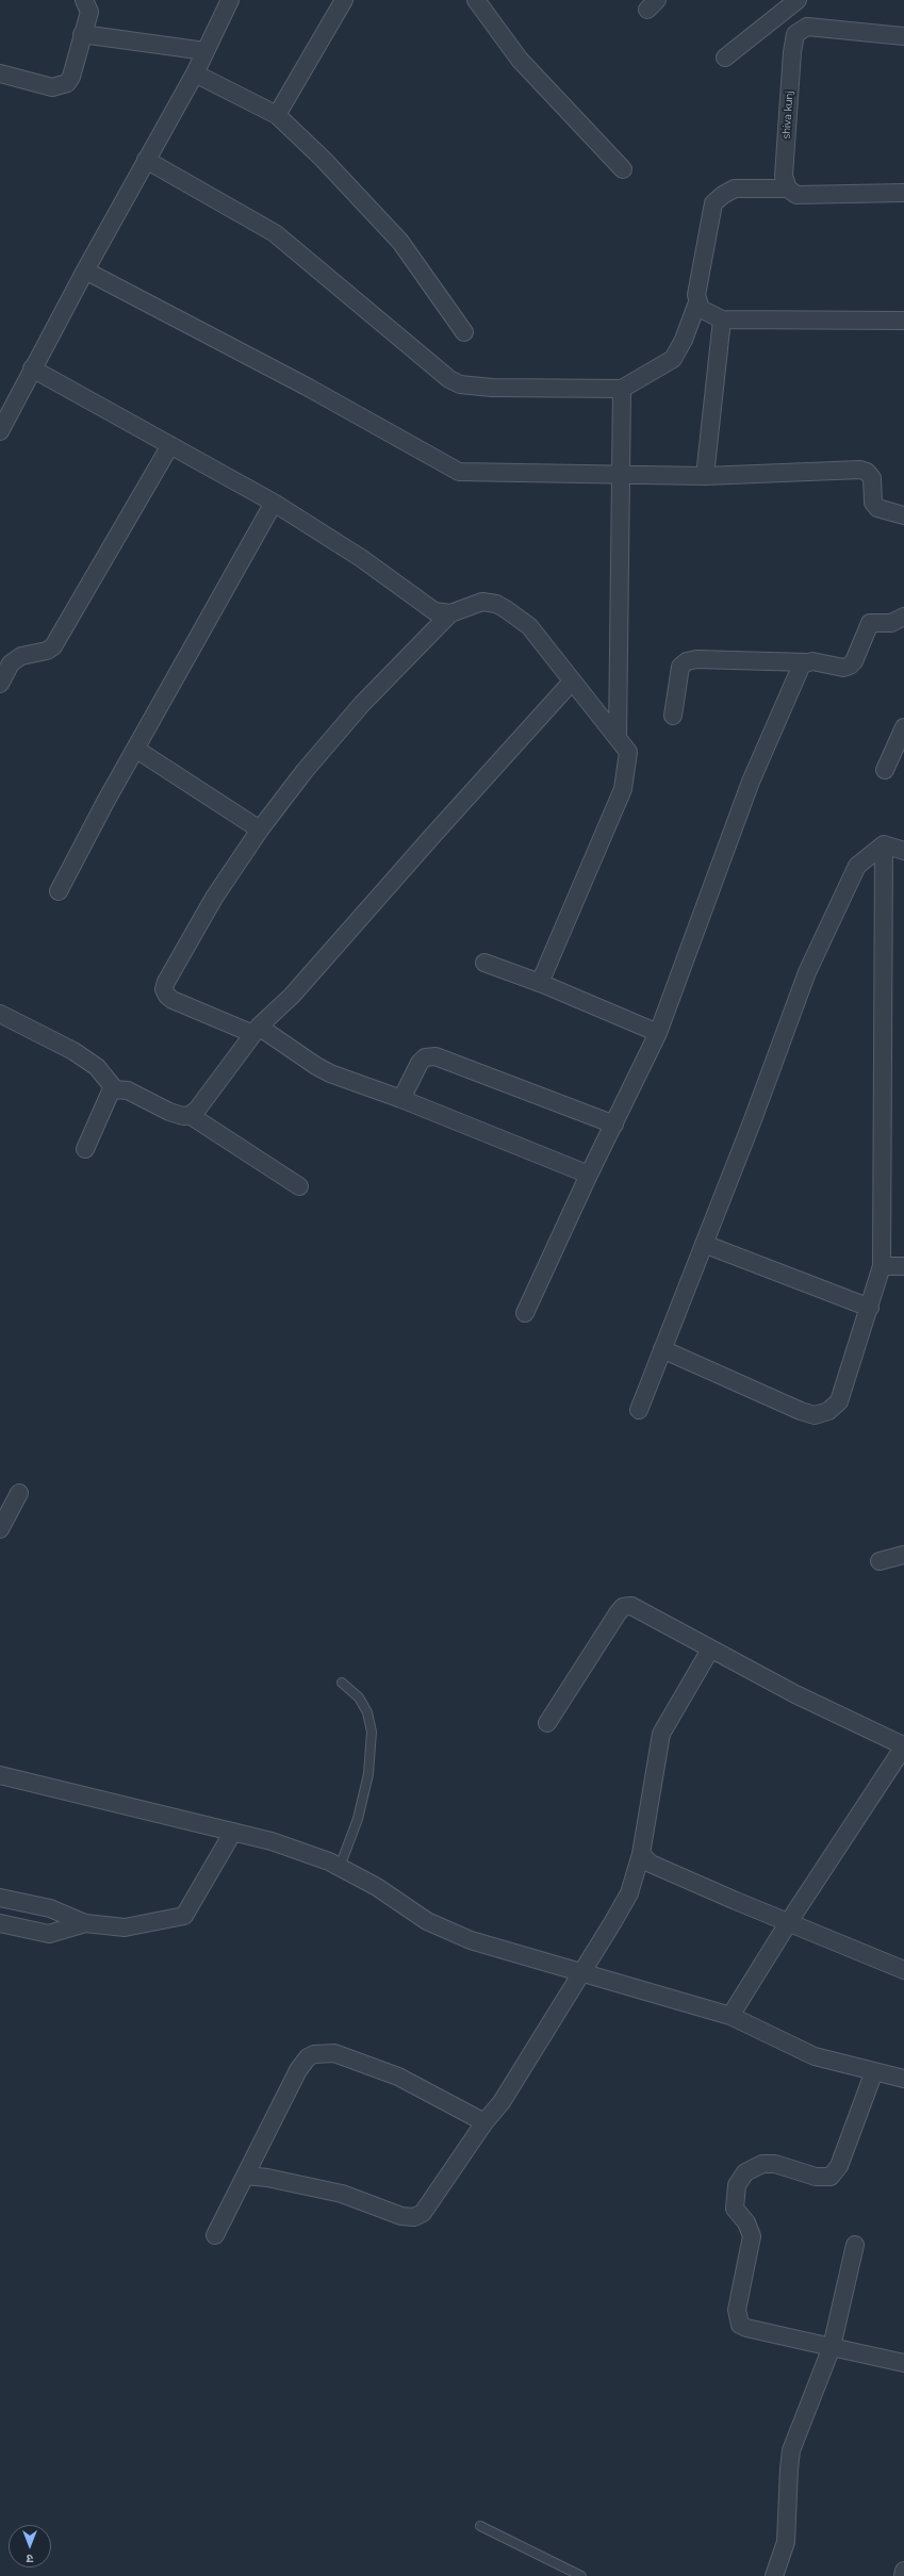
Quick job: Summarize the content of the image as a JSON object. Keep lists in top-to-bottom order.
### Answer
{
  "streets": {
    "street": ["shiva kunj"]
  },
  "north": "bottom"
}
